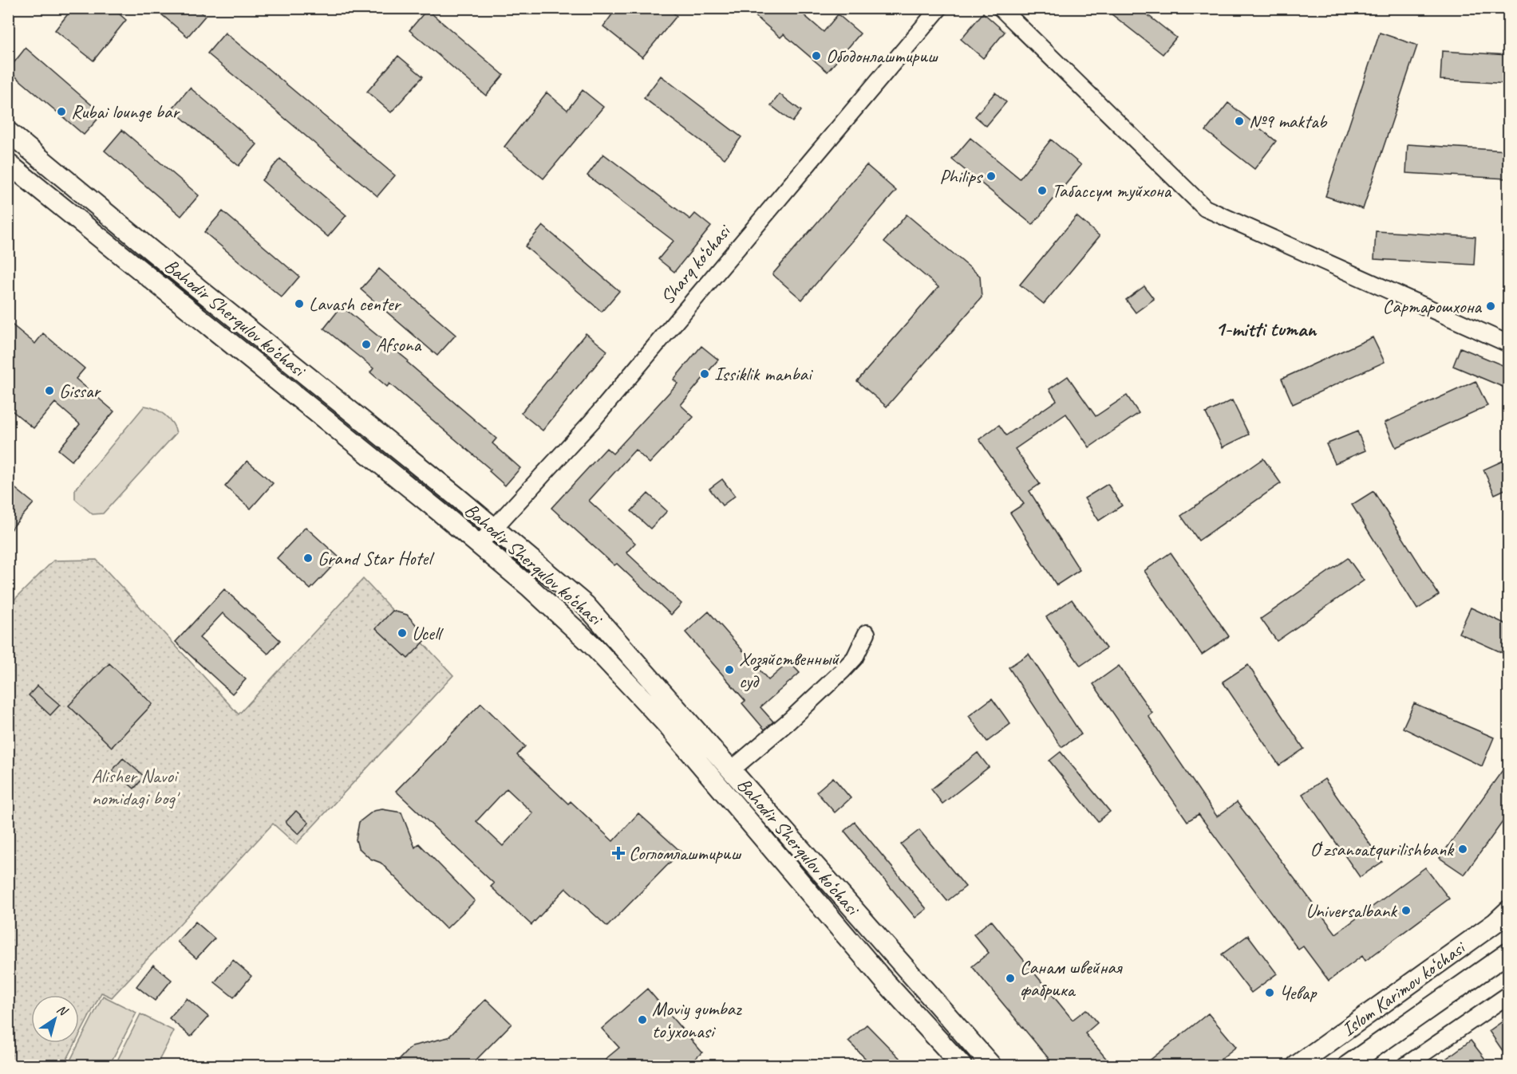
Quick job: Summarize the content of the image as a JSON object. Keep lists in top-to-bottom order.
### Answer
{
  "streets": {
    "main road": ["Bahodir Sherqulov ko‘chasi", "Islom Karimov ko‘chasi"],
    "street": ["Sharq ko‘chasi"]
  },
  "crossings": [
    ["Sharq ko‘chasi", "Bahodir Sherqulov ko‘chasi"]
  ],
  "districts": ["1-mitti tuman"],
  "parks": ["Alisher Navoi nomidagi bog'"],
  "places": {
    "other": [
      "Ободонлаштириш",
      "Rubai lounge bar",
      "№9 maktab",
      "Philips",
      "Табассум туйхона",
      "Lavash center",
      "Сартарошхона",
      "Afsona",
      "Issiklik manbai",
      "Gissar",
      "Grand Star Hotel",
      "Ucell",
      "Хозяйственный суд",
      "Oʻzsanoatqurilishbank",
      "Universalbank",
      "Санам швейная фабрика",
      "Чевар",
      "Moviy gumbaz to‘yxonasi"
    ],
    "health": ["Согломлаштириш"]
  },
  "north": "top right"
}
